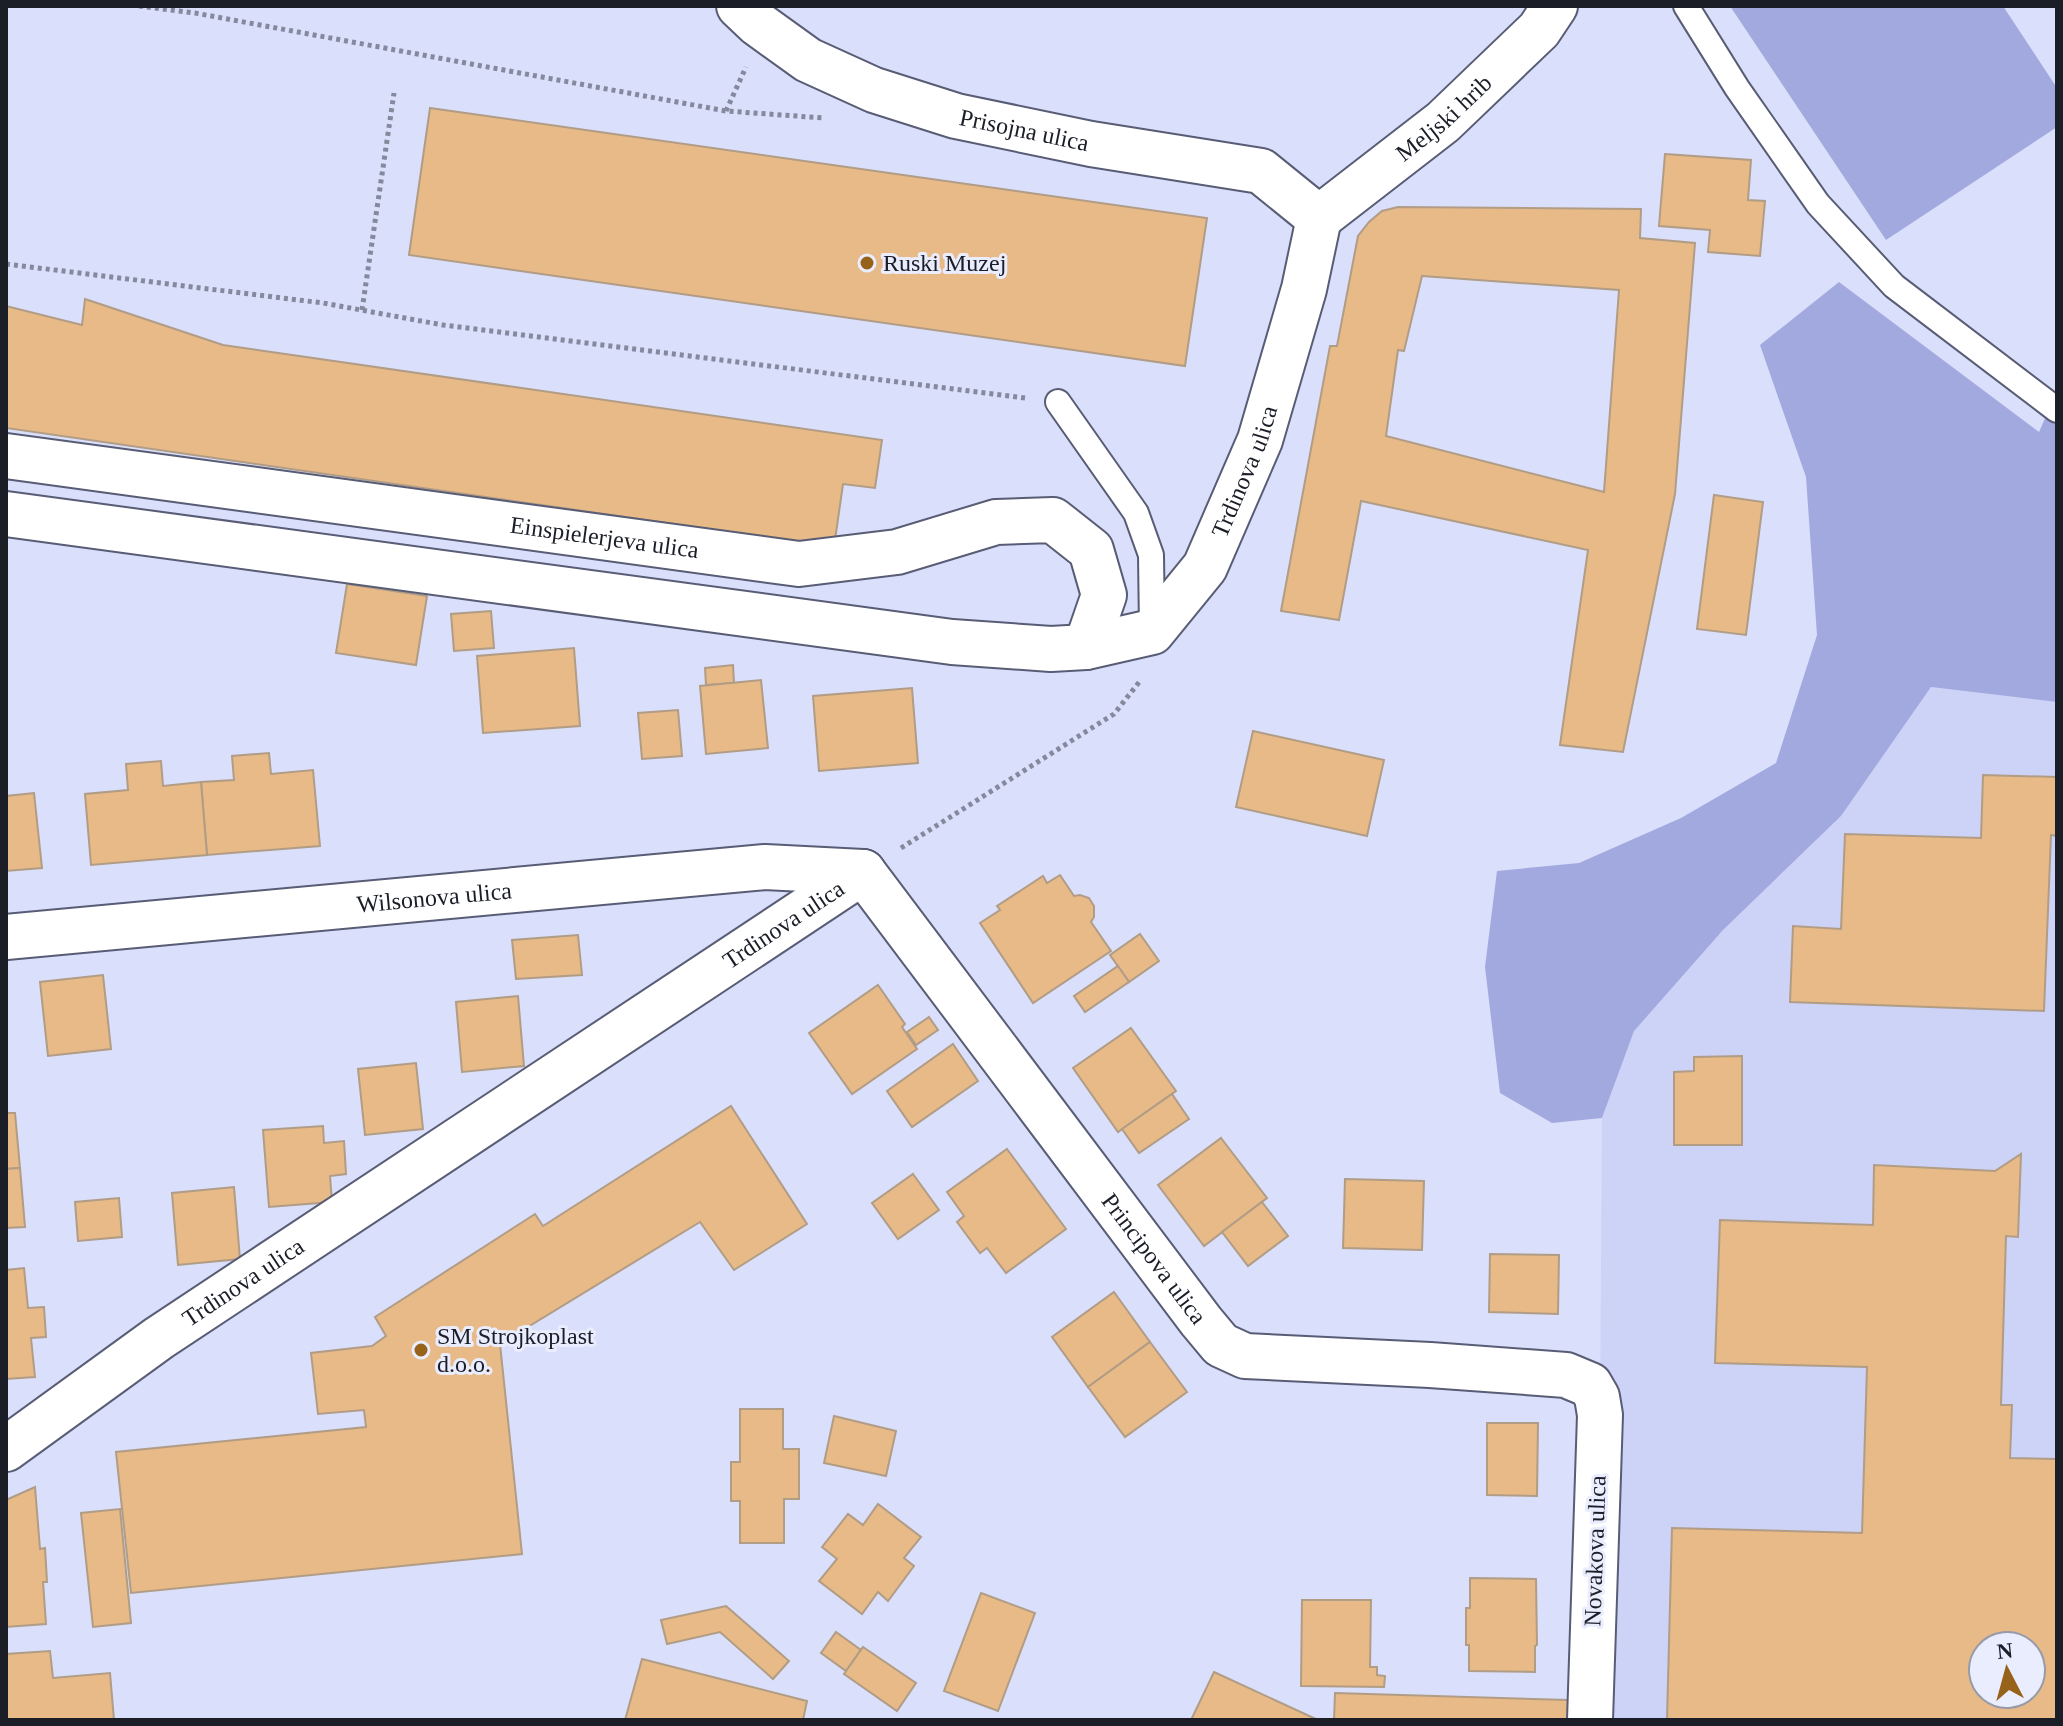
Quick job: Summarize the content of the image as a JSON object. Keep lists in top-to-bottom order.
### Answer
{
  "streets": {
    "street": [
      "Meljski hrib",
      "Prisojna ulica",
      "Trdinova ulica",
      "Einspielerjeva ulica",
      "Wilsonova ulica",
      "Principova ulica",
      "Novakova ulica"
    ]
  },
  "crossings": [
    ["Meljski hrib", "Prisojna ulica"],
    ["Meljski hrib", "Trdinova ulica"],
    ["Prisojna ulica", "Trdinova ulica"],
    ["Trdinova ulica", "Wilsonova ulica"],
    ["Trdinova ulica", "Principova ulica"],
    ["Wilsonova ulica", "Principova ulica"],
    ["Principova ulica", "Novakova ulica"]
  ],
  "places": ["Ruski Muzej", "SM Strojkoplast d.o.o."],
  "north": "top"
}
